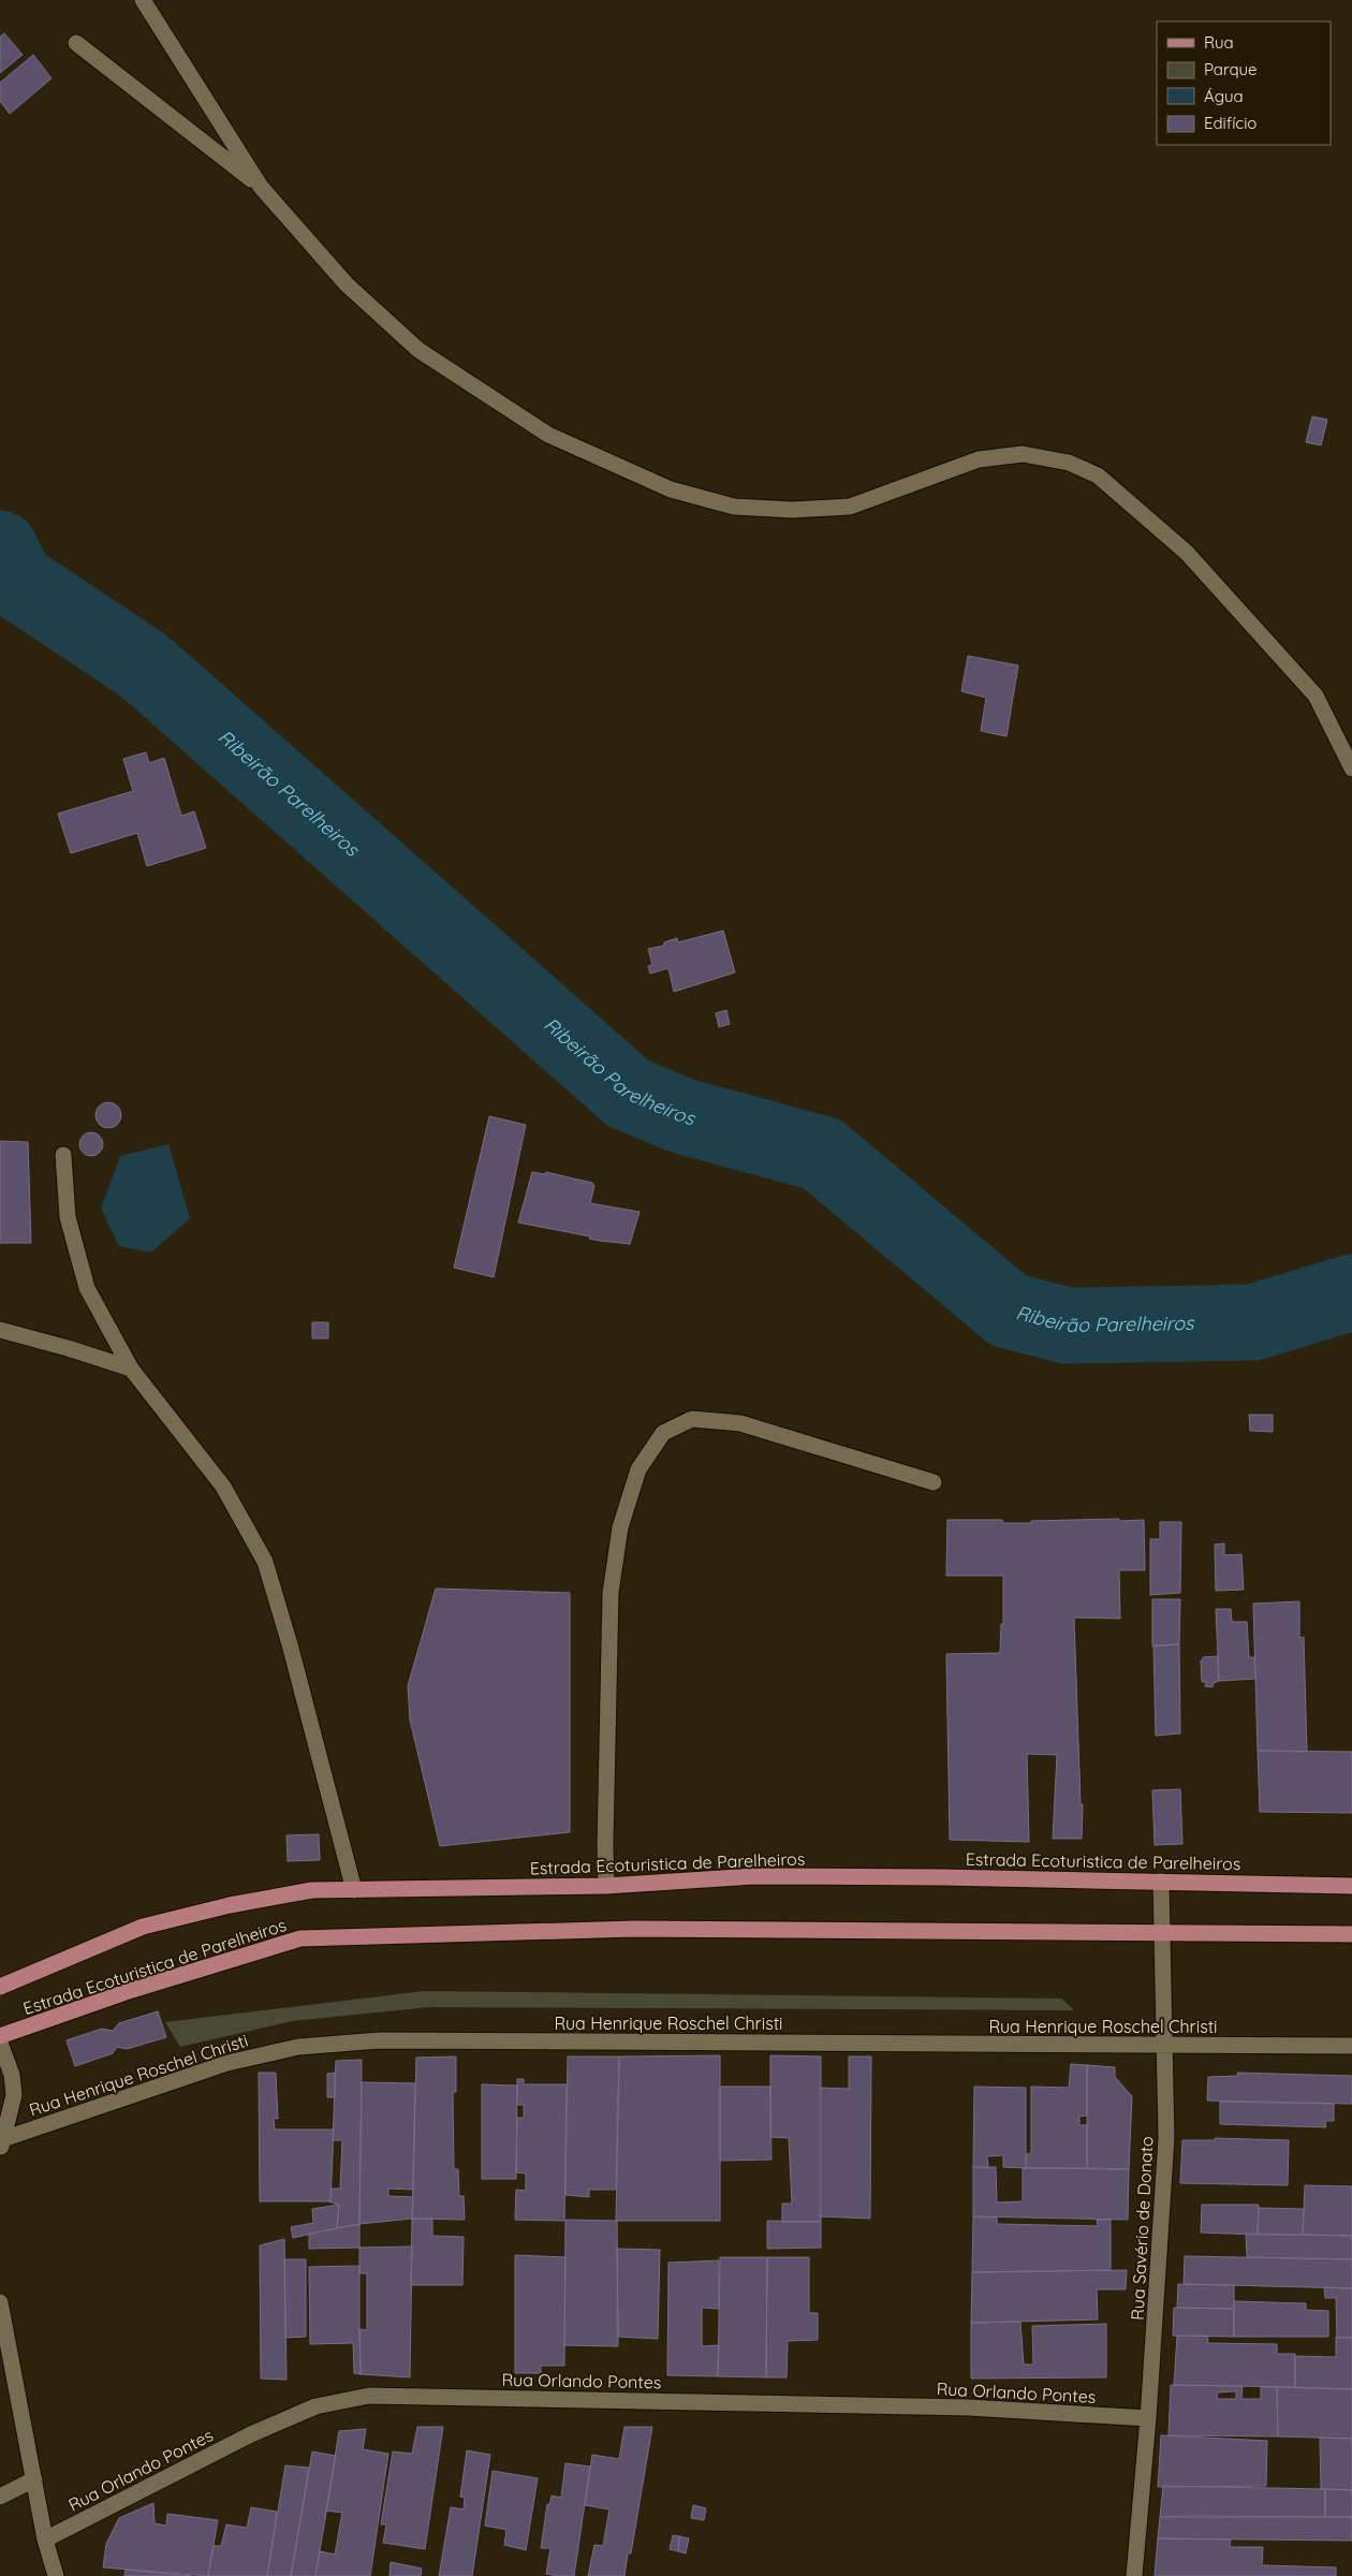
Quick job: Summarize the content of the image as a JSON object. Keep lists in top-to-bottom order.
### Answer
{
  "streets": {
    "main road": ["Estrada Ecoturistica de Parelheiros"],
    "street": ["Rua Henrique Roschel Christi", "Rua Savério de Donato", "Rua Orlando Pontes"]
  },
  "crossings": [
    ["Estrada Ecoturistica de Parelheiros", "Rua Savério de Donato"],
    ["Rua Henrique Roschel Christi", "Rua Savério de Donato"],
    ["Rua Savério de Donato", "Rua Orlando Pontes"]
  ],
  "water": ["Ribeirão Parelheiros"],
  "legend": [
    "Rua",
    "Parque",
    "Água",
    "Edifício"
  ]
}
